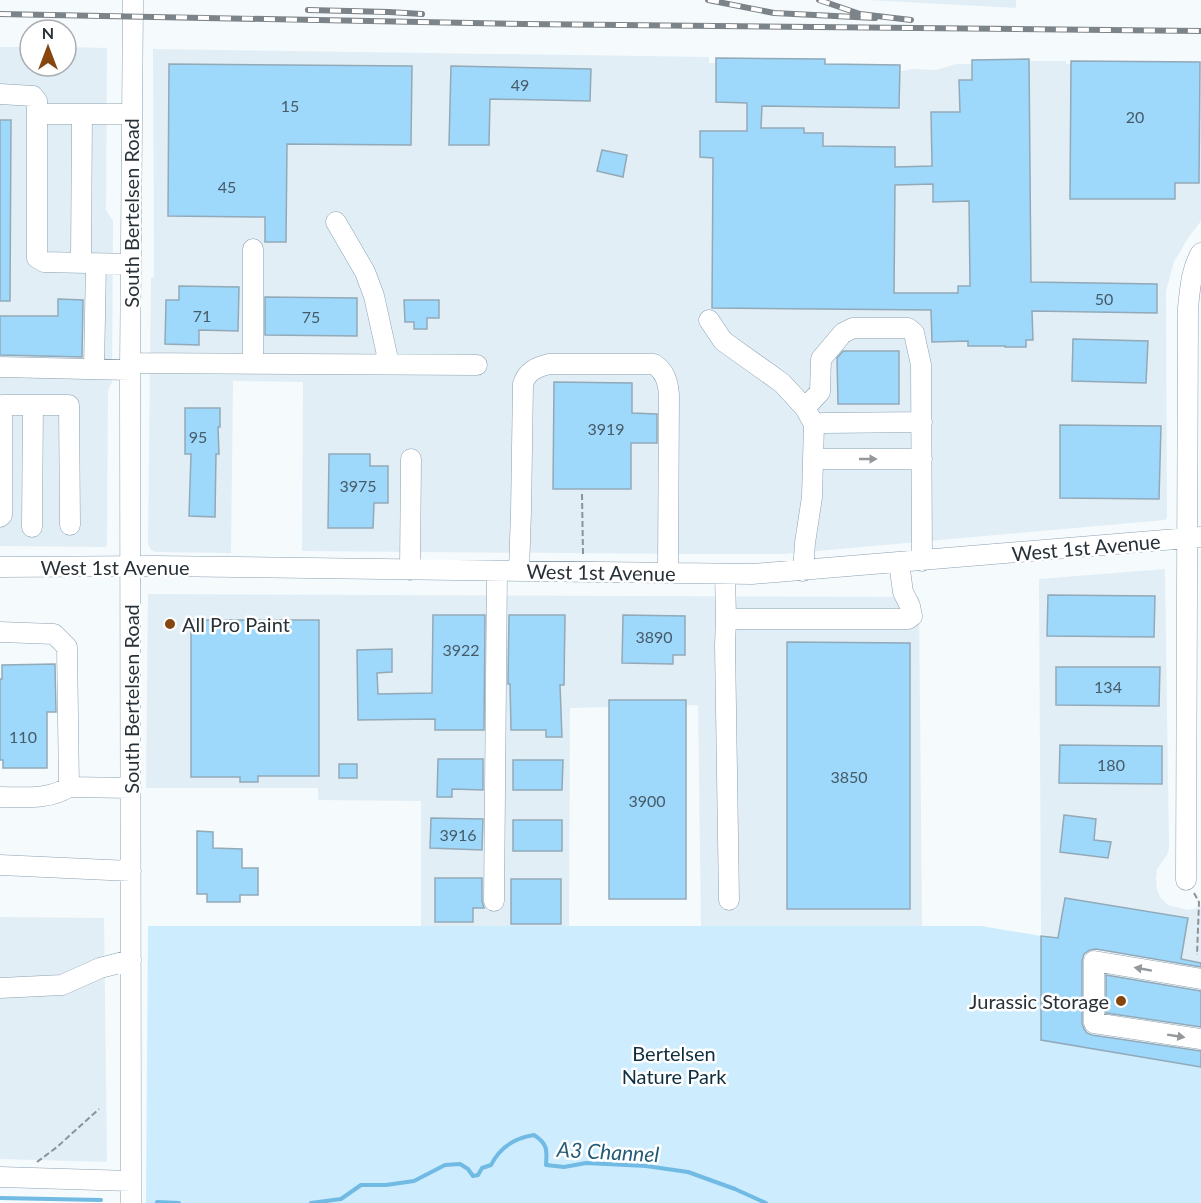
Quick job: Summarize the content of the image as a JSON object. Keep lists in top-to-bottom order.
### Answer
{
  "streets": {
    "street": ["South Bertelsen Road", "West 1st Avenue"]
  },
  "crossings": [
    ["South Bertelsen Road", "West 1st Avenue"]
  ],
  "water": ["A3 Channel"],
  "parks": ["Bertelsen Nature Park"],
  "places": ["All Pro Paint", "Jurassic Storage"],
  "house_numbers": [
    "49",
    "15",
    "20",
    "45",
    "50",
    "71",
    "75",
    "3919",
    "95",
    "3975",
    "3890",
    "3922",
    "134",
    "110",
    "180",
    "3850",
    "3900",
    "3916"
  ],
  "north": "top"
}
